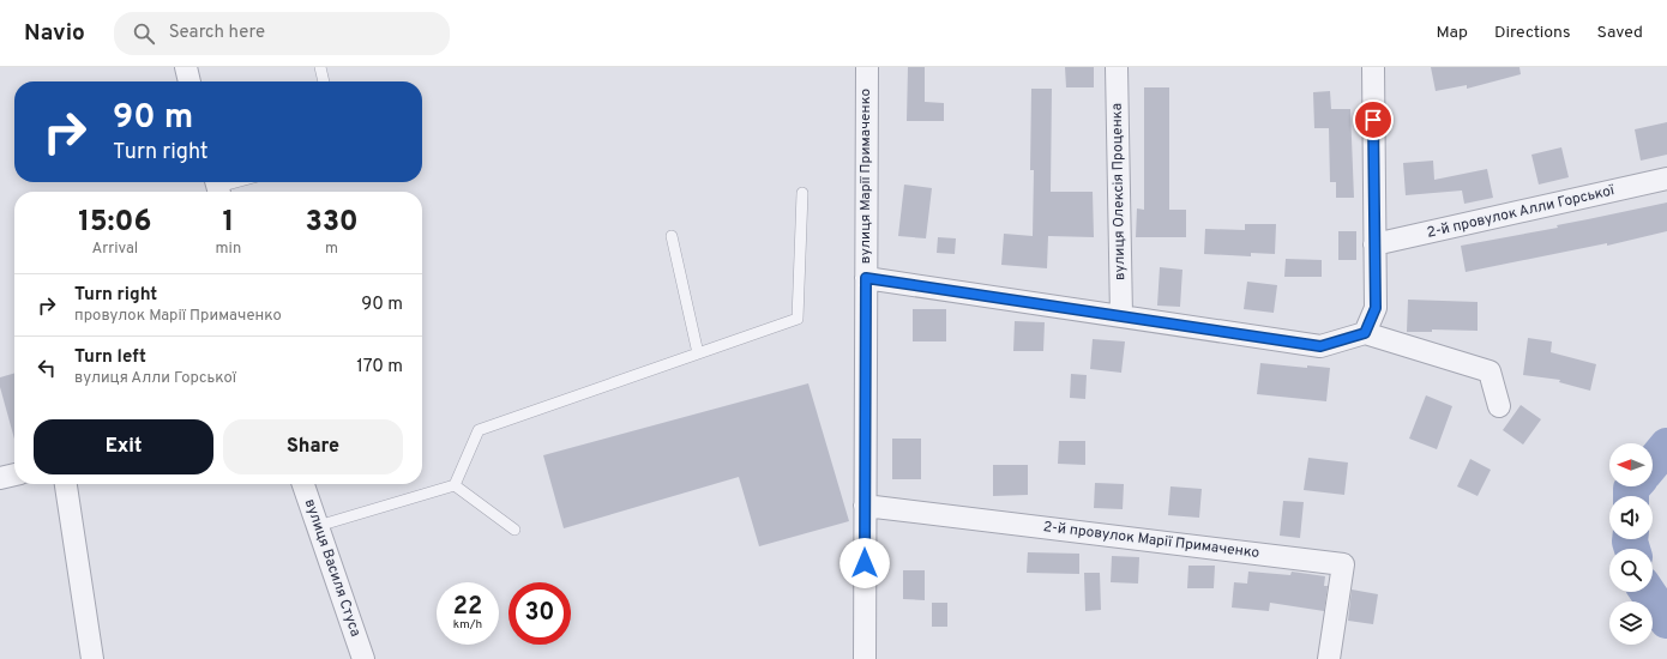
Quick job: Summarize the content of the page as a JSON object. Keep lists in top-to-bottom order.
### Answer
{
  "streets": {
    "street": [
      "вулиця Марії Примаченко",
      "вулиця Олексія Проценка",
      "2-й провулок Алли Горської",
      "2-й провулок Марії Примаченко",
      "вулиця Василя Стуса"
    ]
  },
  "crossings": [
    ["вулиця Марії Примаченко", "2-й провулок Марії Примаченко"]
  ],
  "north": "left",
  "page": {
    "header": "Navio",
    "search": "Search here",
    "nav": ["Map", "Directions", "Saved"],
    "turn": ["90 m", "Turn right"],
    "eta": [
      "15:06",
      "Arrival",
      "1",
      "min",
      "330",
      "m"
    ],
    "list": [
      {
        "name": "Turn right",
        "note": "провулок Марії Примаченко",
        "value": "90 m"
      },
      {
        "name": "Turn left",
        "note": "вулиця Алли Горської",
        "value": "170 m"
      }
    ],
    "buttons": ["Exit", "Share"],
    "speed": "22 km/h",
    "limit": "30"
  }
}
